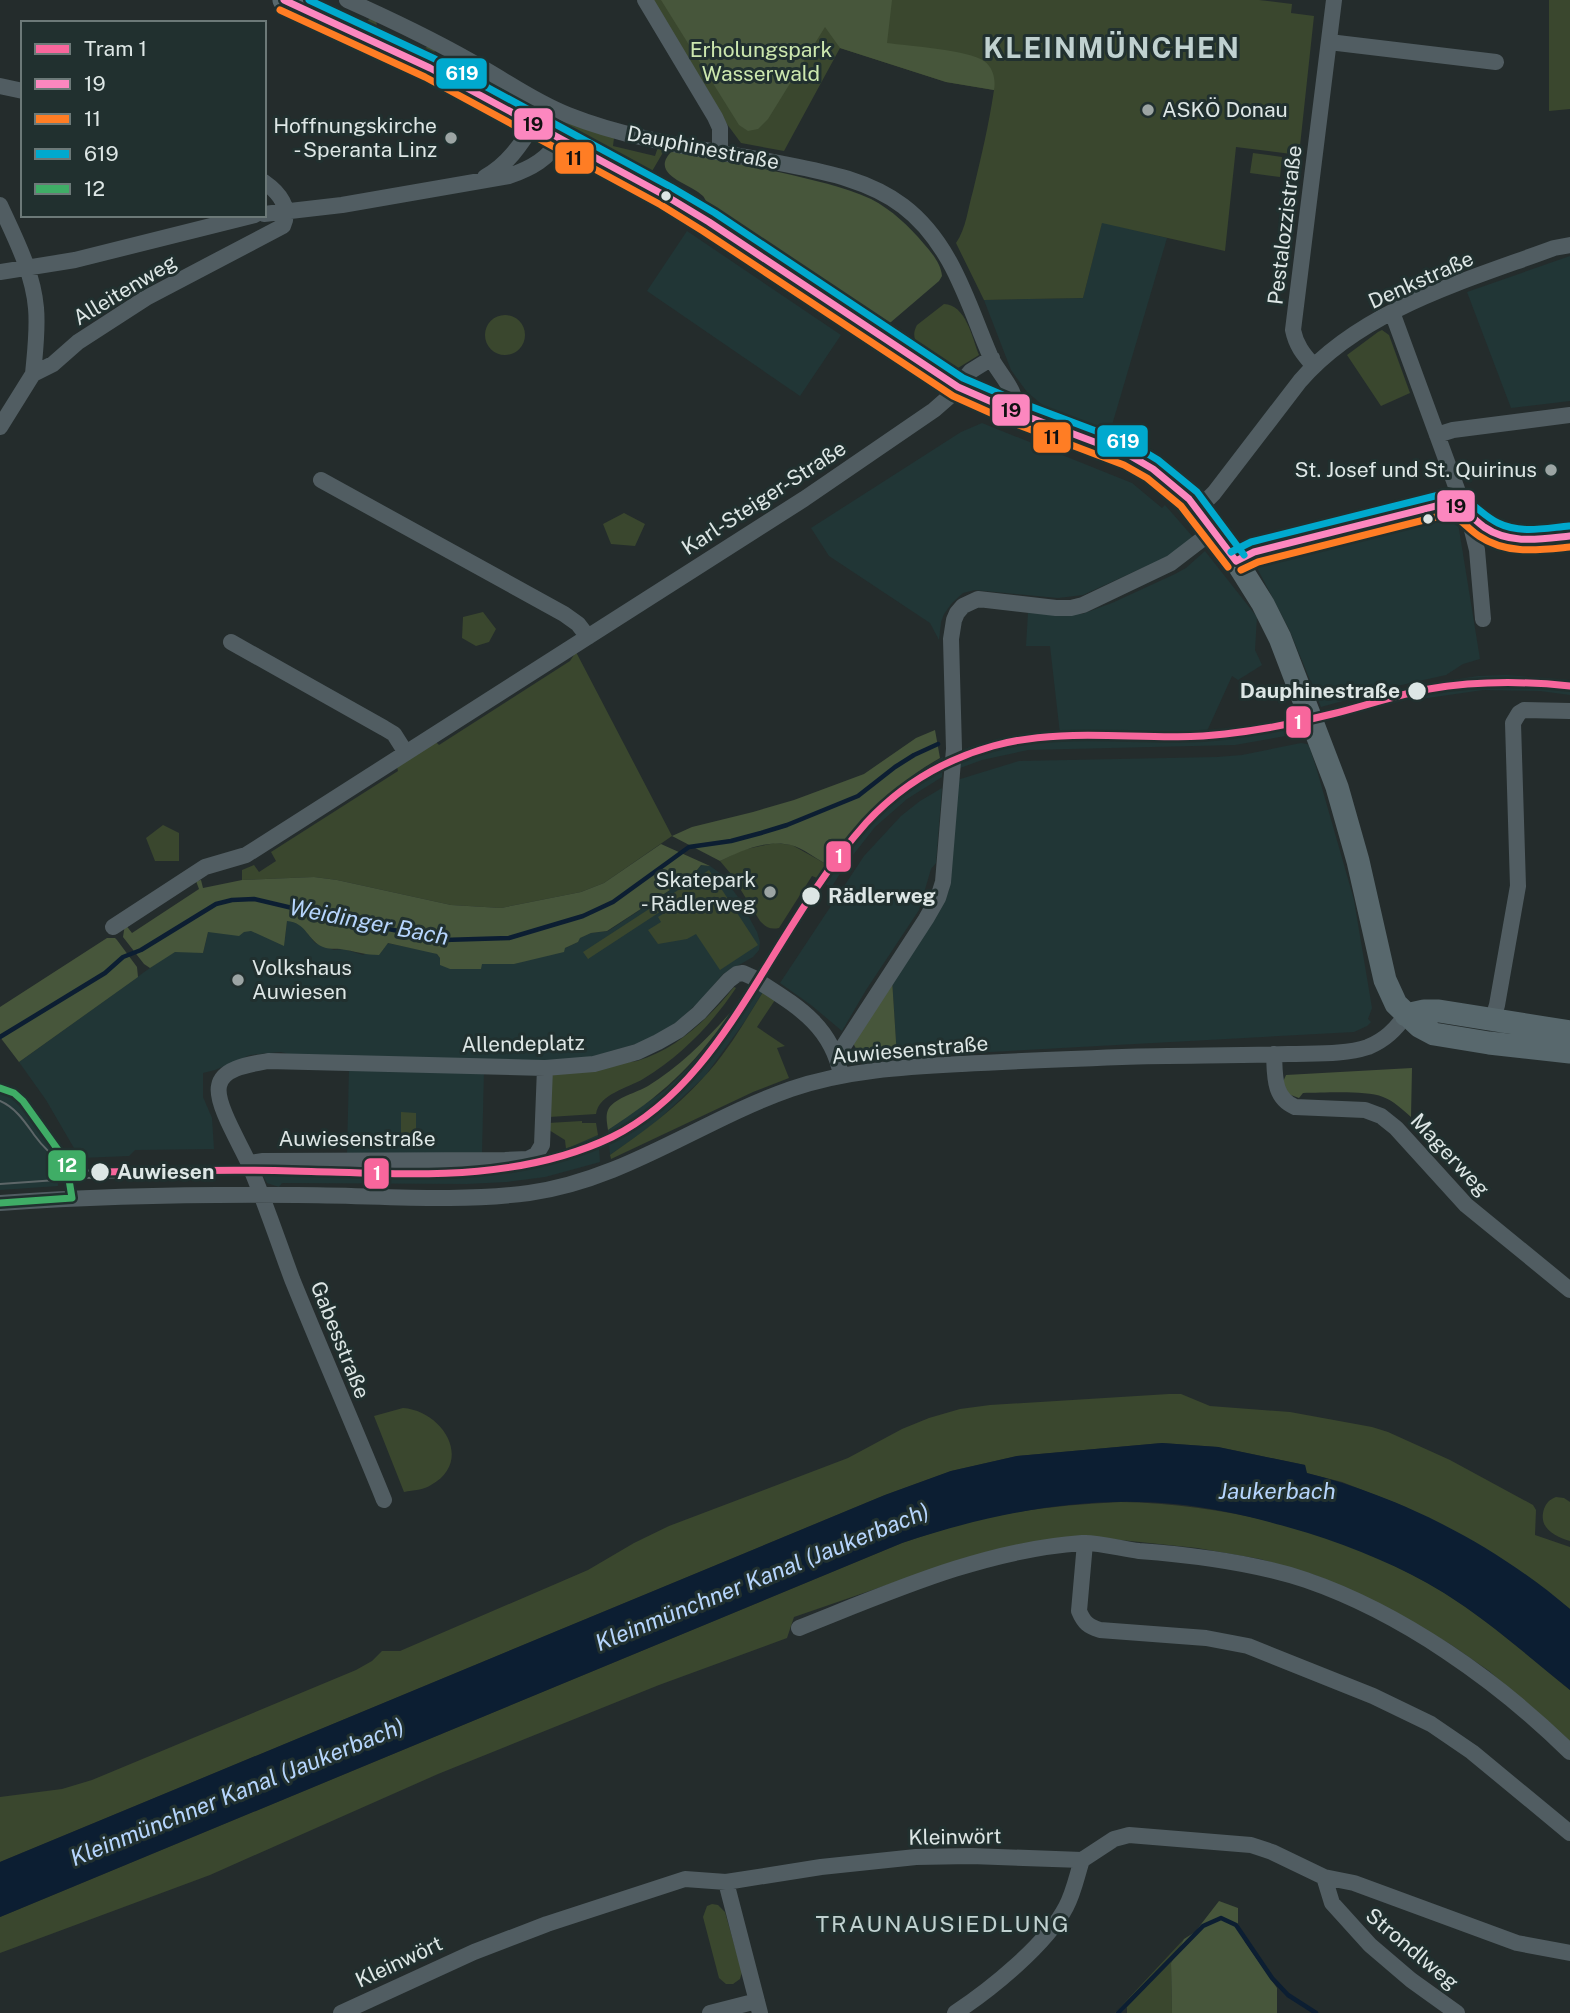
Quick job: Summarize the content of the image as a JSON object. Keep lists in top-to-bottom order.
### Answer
{
  "streets": {
    "main road": ["Dauphinestraße"],
    "street": [
      "Pestalozzistraße",
      "Denkstraße",
      "Alleitenweg",
      "Karl-Steiger-Straße",
      "Allendeplatz",
      "Auwiesenstraße",
      "Magerweg",
      "Gabesstraße",
      "Kleinwört",
      "Strondlweg"
    ]
  },
  "crossings": [
    ["Dauphinestraße", "Denkstraße"],
    ["Dauphinestraße", "Karl-Steiger-Straße"],
    ["Dauphinestraße", "Auwiesenstraße"],
    ["Pestalozzistraße", "Denkstraße"],
    ["Allendeplatz", "Auwiesenstraße"],
    ["Auwiesenstraße", "Magerweg"],
    ["Auwiesenstraße", "Gabesstraße"]
  ],
  "districts": ["KLEINMÜNCHEN", "TRAUNAUSIEDLUNG"],
  "water": ["Weidinger Bach", "Jaukerbach", "Kleinmünchner Kanal (Jaukerbach)"],
  "parks": ["Erholungspark Wasserwald"],
  "places": [
    "ASKÖ Donau",
    "Hoffnungskirche - Speranta Linz",
    "St. Josef und St. Quirinus",
    "Dauphinestraße",
    "Skatepark - Rädlerweg",
    "Rädlerweg",
    "Volkshaus Auwiesen",
    "Auwiesen"
  ],
  "lines": [
    "transit line 19",
    "transit line 619",
    "transit line 11",
    "tram line 1",
    "transit line 12"
  ],
  "legend": [
    "Tram 1",
    "19",
    "11",
    "619",
    "12"
  ]
}
